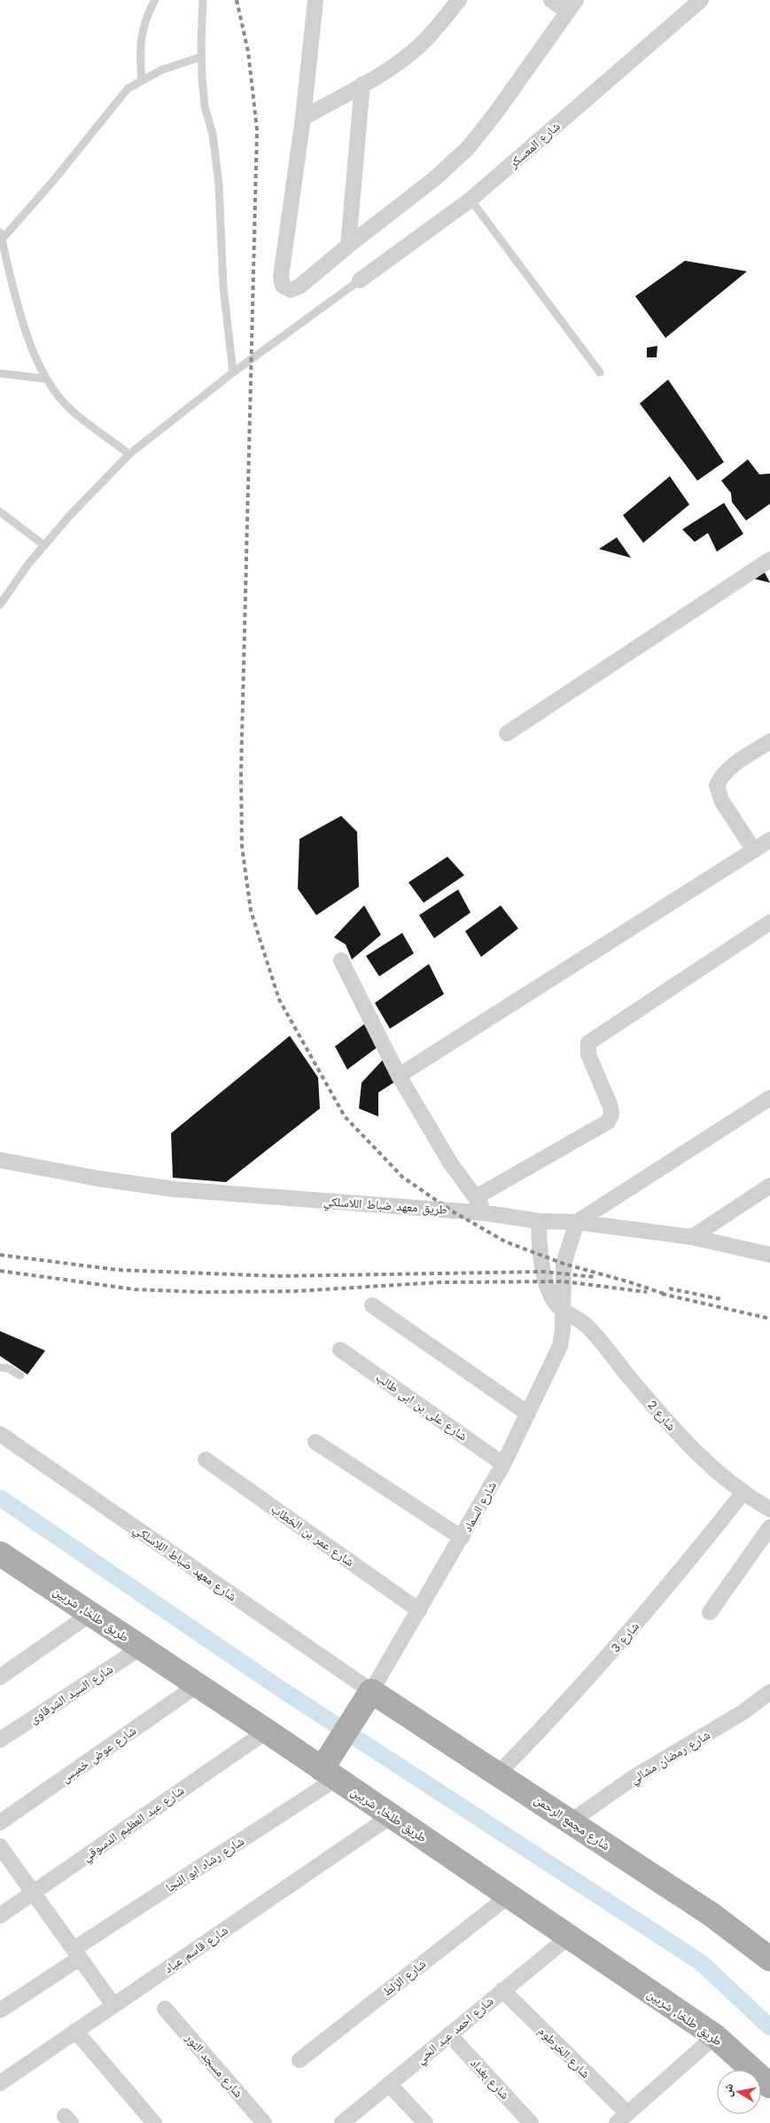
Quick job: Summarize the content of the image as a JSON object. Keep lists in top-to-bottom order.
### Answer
{
  "streets": {
    "main road": ["طريق طلخا, شربين", "شارع مجمع الرحمن"],
    "street": [
      "شارع المعسكر",
      "طريق معهد ضباط اللاسلكي",
      "شارع على بن ابى طالب",
      "شارع 2",
      "شارع السماد",
      "شارع عمر بن الخطاب",
      "شارع معهد ضباط اللاسلكي",
      "شارع 3",
      "شارع السيد الشرقاوى",
      "شارع عوض خميس",
      "شارع رمضان مشالي",
      "شارع عبد العظيم الدسوقي",
      "شارع رشاد ابو النجا",
      "شارع قاسم عياد",
      "شارع الزلط",
      "شارع احمد عبد الحي",
      "شارع الخرطوم",
      "شارع مسجد النور",
      "شارع بغداد"
    ]
  },
  "crossings": [
    ["طريق معهد ضباط اللاسلكي", "شارع السماد"],
    ["شارع على بن ابى طالب", "شارع السماد"],
    ["شارع 2", "شارع السماد"],
    ["شارع 2", "شارع 3"],
    ["شارع السماد", "شارع عمر بن الخطاب"],
    ["شارع السماد", "شارع معهد ضباط اللاسلكي"],
    ["شارع السماد", "شارع مجمع الرحمن"],
    ["شارع معهد ضباط اللاسلكي", "شارع مجمع الرحمن"],
    ["طريق طلخا, شربين", "شارع السيد الشرقاوى"],
    ["طريق طلخا, شربين", "شارع عوض خميس"],
    ["طريق طلخا, شربين", "شارع عبد العظيم الدسوقي"],
    ["طريق طلخا, شربين", "شارع رشاد ابو النجا"],
    ["طريق طلخا, شربين", "شارع قاسم عياد"],
    ["طريق طلخا, شربين", "شارع الزلط"],
    ["طريق طلخا, شربين", "شارع احمد عبد الحي"],
    ["شارع 3", "شارع مجمع الرحمن"],
    ["شارع رمضان مشالي", "شارع مجمع الرحمن"],
    ["شارع احمد عبد الحي", "شارع الخرطوم"],
    ["شارع احمد عبد الحي", "شارع بغداد"]
  ],
  "north": "left"
}
